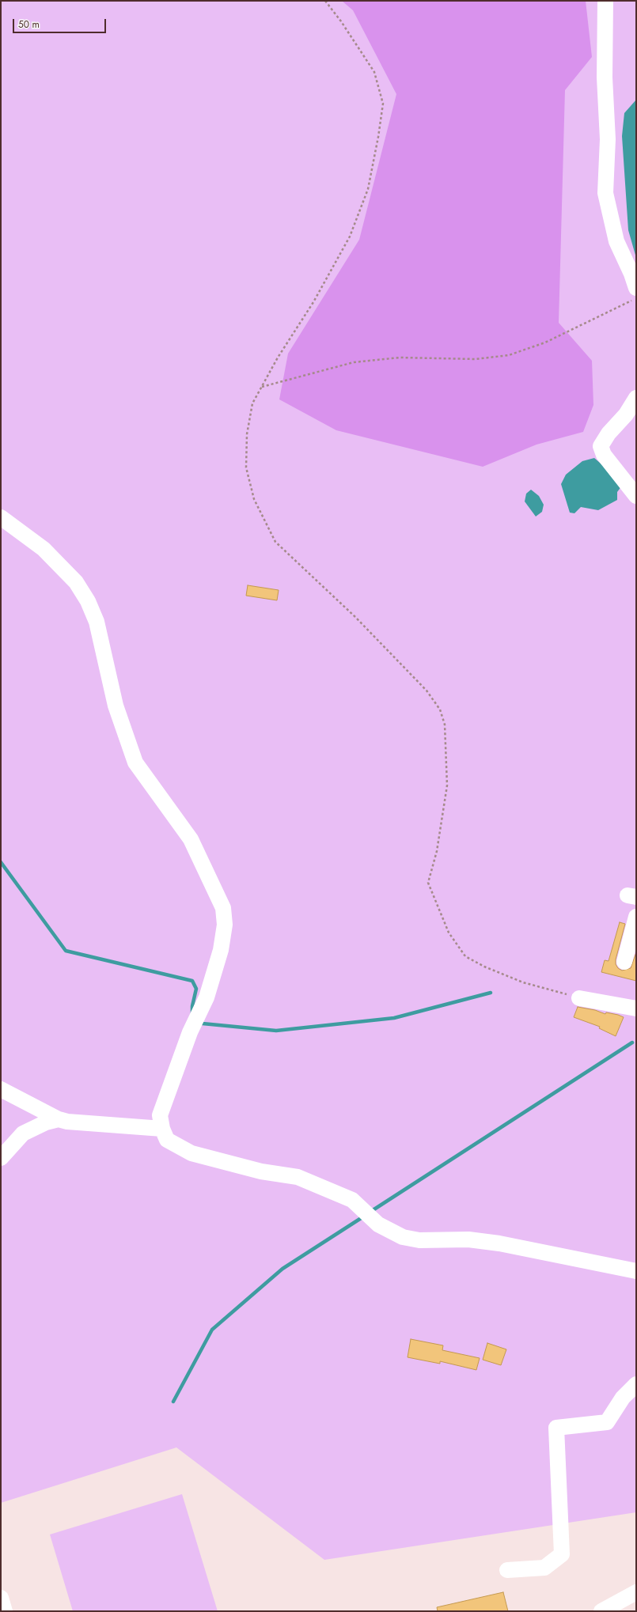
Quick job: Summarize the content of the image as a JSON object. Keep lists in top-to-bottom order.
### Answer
{
  "scale_bar": "50 m"
}
